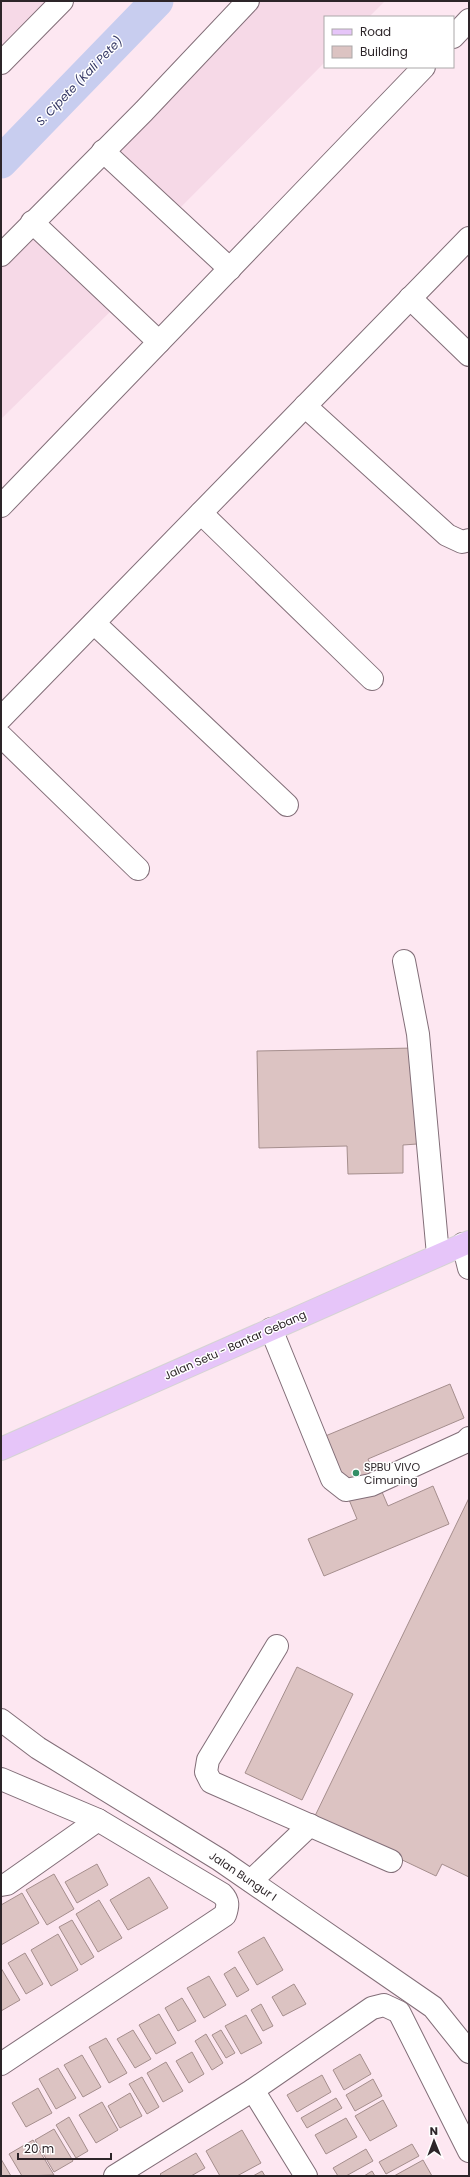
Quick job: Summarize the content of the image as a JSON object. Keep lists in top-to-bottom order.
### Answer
{
  "streets": {
    "main road": ["Jalan Setu - Bantar Gebang"],
    "street": ["Jalan Bungur I"]
  },
  "water": ["S. Cipete (Kali Pete)"],
  "places": ["SPBU VIVO Cimuning"],
  "legend": ["Road", "Building"],
  "scale_bar": "20 m",
  "north": "top"
}
